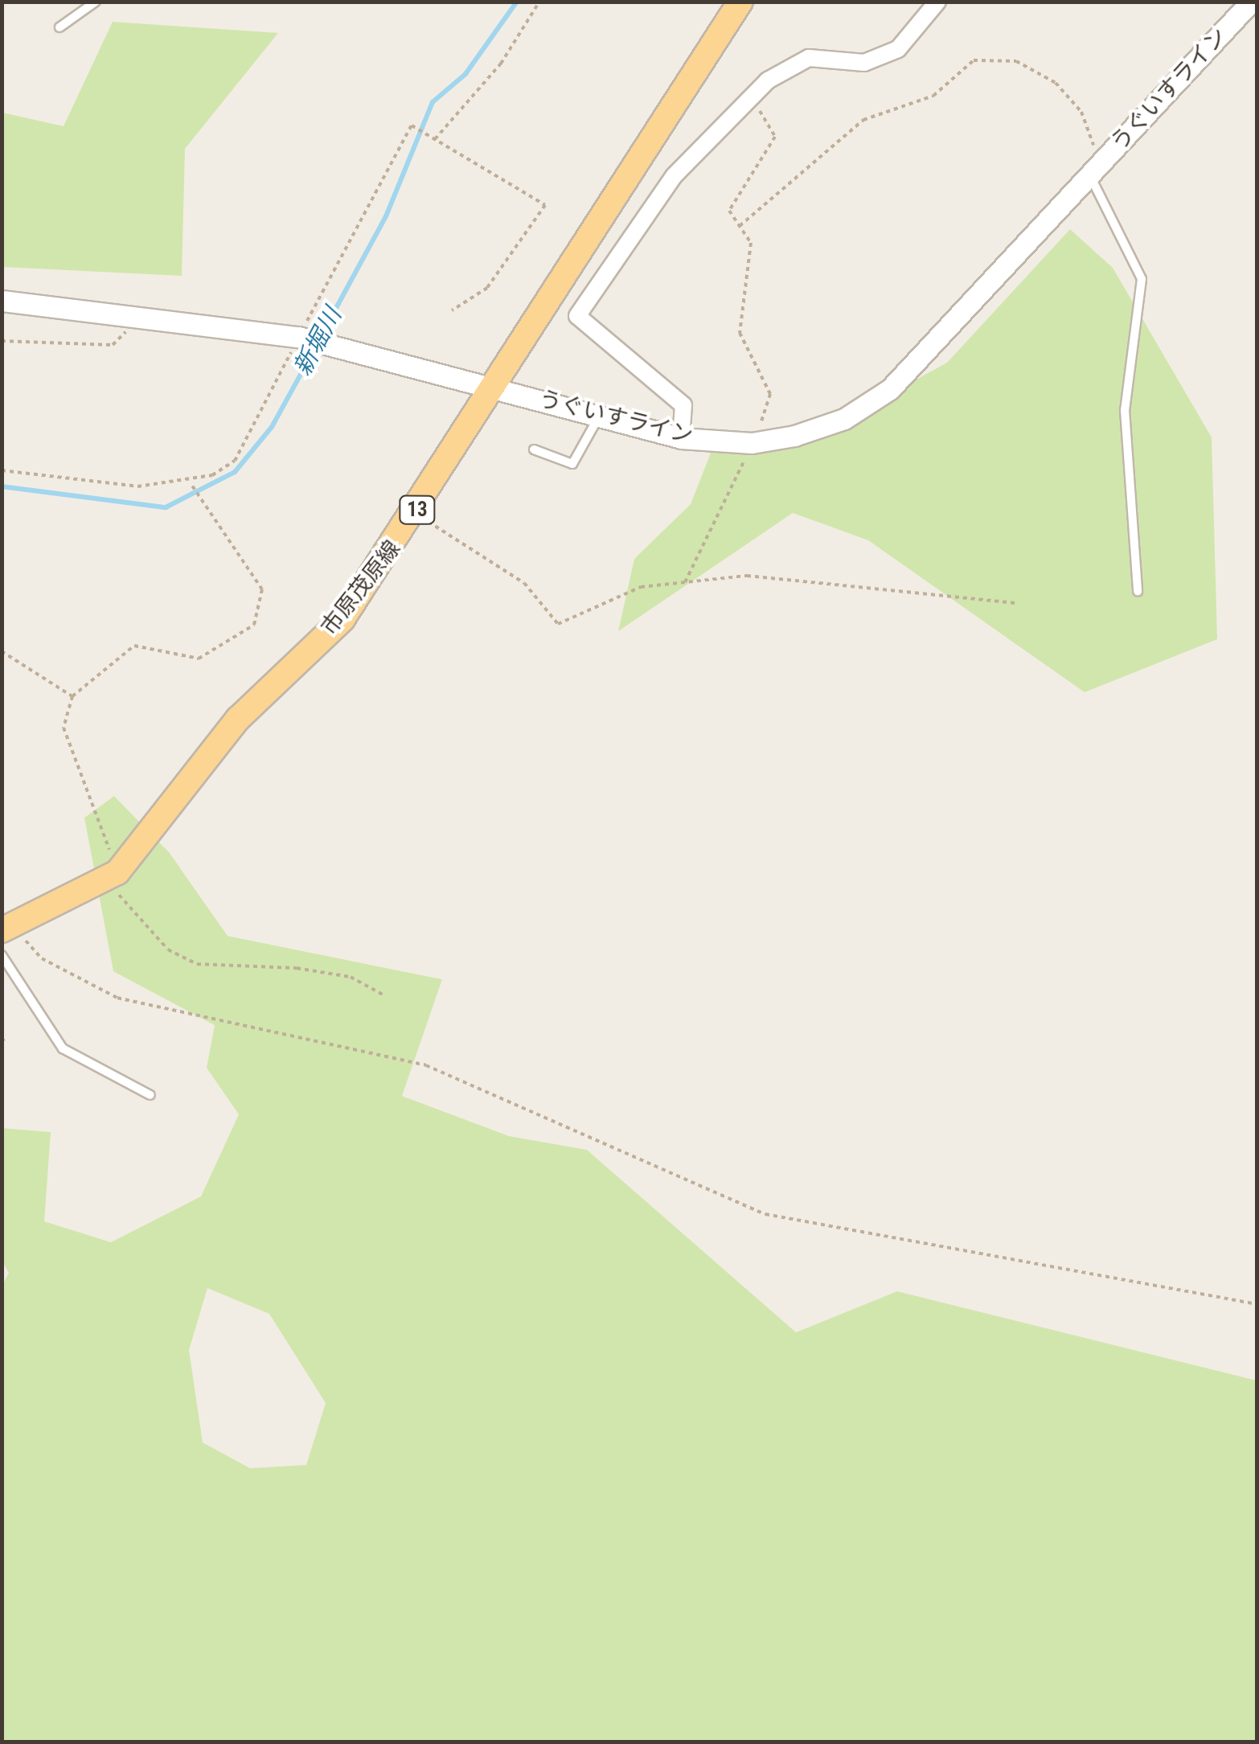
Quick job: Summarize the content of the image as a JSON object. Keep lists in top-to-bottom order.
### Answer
{
  "streets": {
    "main road": ["13", "市原茂原線"],
    "street": ["うぐいすライン"]
  },
  "crossings": [
    ["うぐいすライン", "市原茂原線"]
  ],
  "water": ["新堀川"]
}
